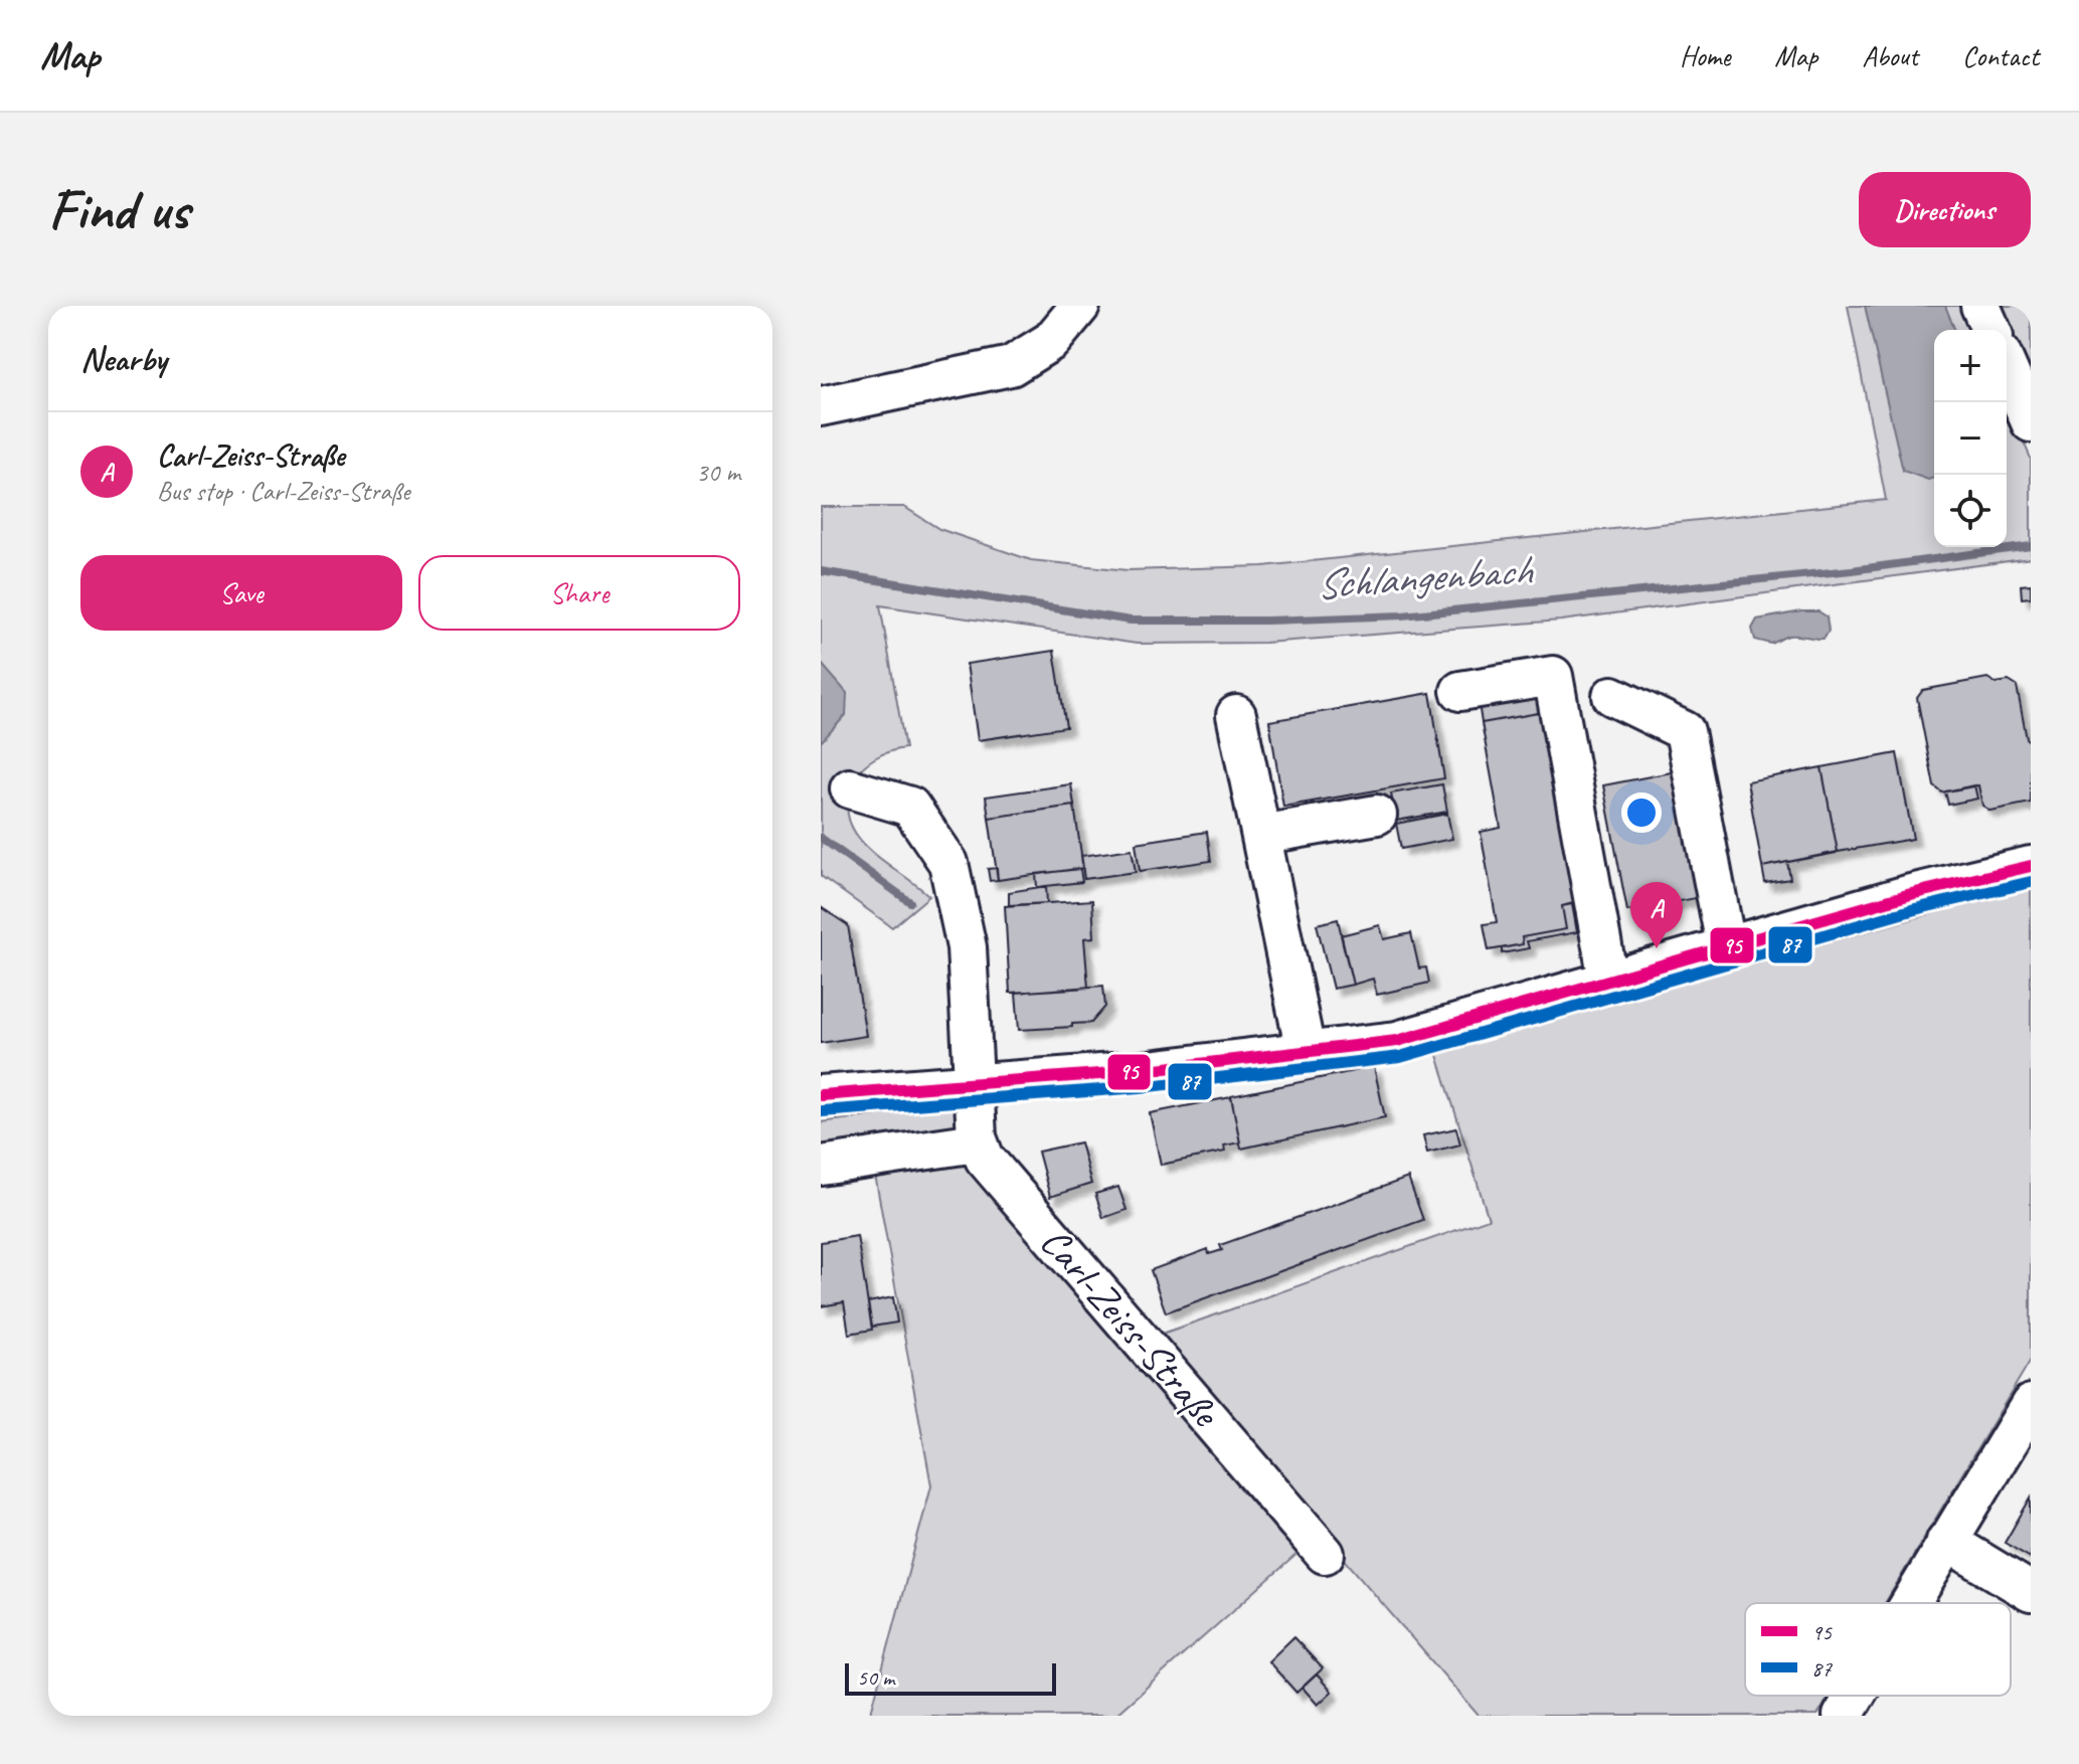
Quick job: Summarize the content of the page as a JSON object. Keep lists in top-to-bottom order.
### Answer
{
  "streets": {
    "street": ["Carl-Zeiss-Straße"]
  },
  "water": ["Schlangenbach"],
  "lines": ["transit line 95", "transit line 87"],
  "legend": ["95", "87"],
  "scale_bar": "50 m",
  "page": {
    "header": "Map",
    "nav": [
      "Home",
      "Map",
      "About",
      "Contact"
    ],
    "buttons": [
      "Directions",
      ["Save", "Share"]
    ],
    "title": "Find us",
    "heading": "Nearby",
    "map_buttons": ["+", "−"],
    "list": [
      {
        "mark": "A",
        "name": "Carl-Zeiss-Straße",
        "note": "Bus stop · Carl-Zeiss-Straße",
        "value": "30 m"
      }
    ],
    "pins": "A",
    "scale": "50 m"
  }
}
